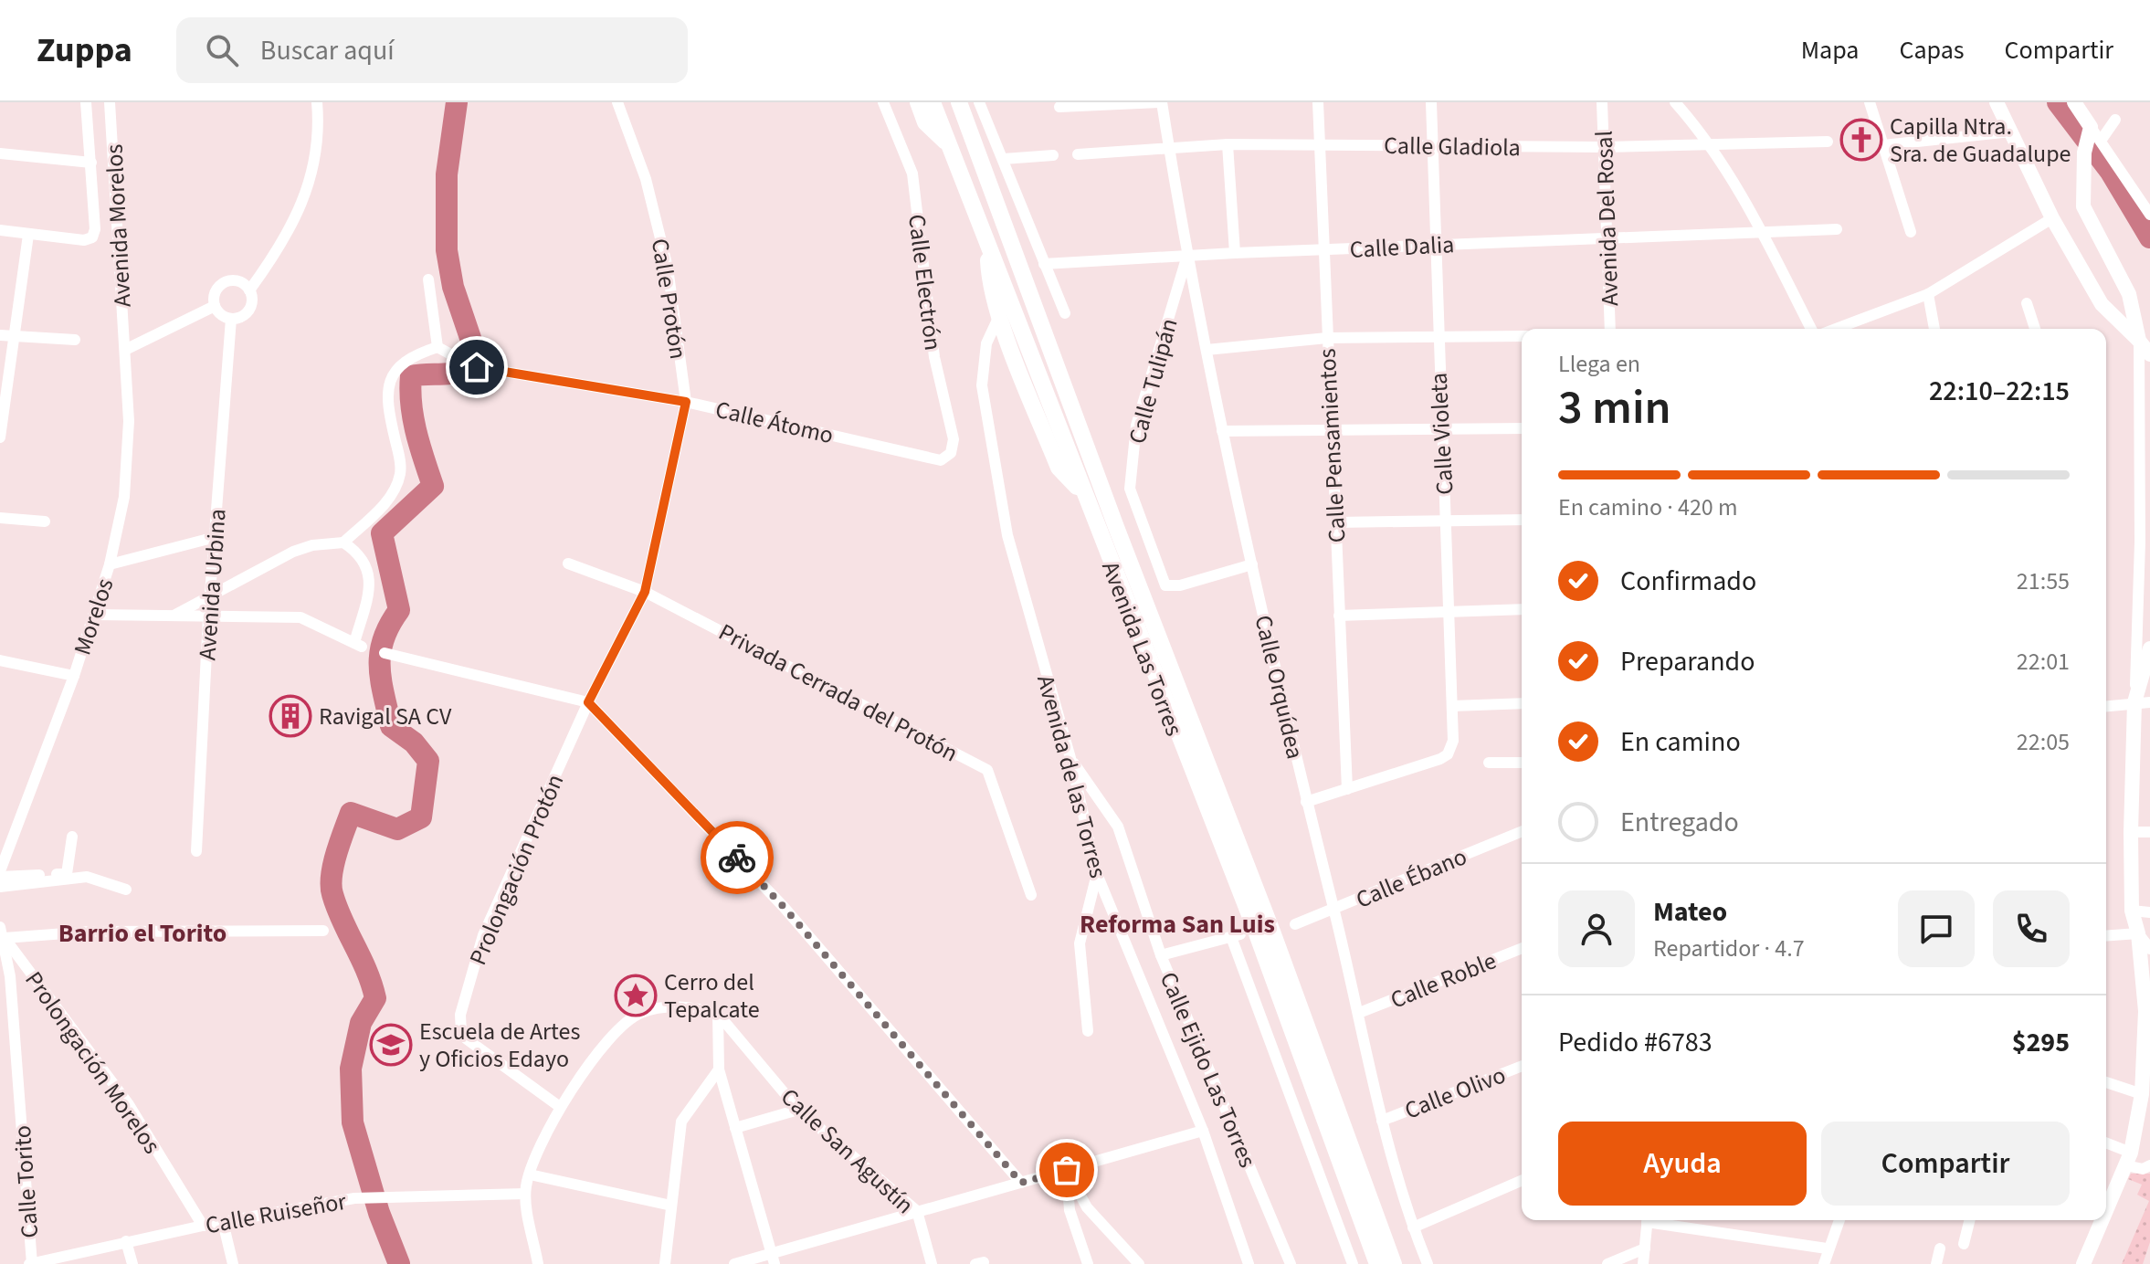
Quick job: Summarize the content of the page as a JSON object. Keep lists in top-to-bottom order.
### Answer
{
  "streets": {
    "highway": ["Avenida Las Torres"],
    "street": [
      "Calle Gladiola",
      "Avenida Del Rosal",
      "Avenida Morelos",
      "Calle Dalia",
      "Calle Electrón",
      "Calle Protón",
      "Calle Tulipán",
      "Calle Átomo",
      "Calle Violeta",
      "Calle Pensamientos",
      "Avenida Urbina",
      "Morelos",
      "Calle Orquídea",
      "Privada Cerrada del Protón",
      "Avenida de las Torres",
      "Prolongación Protón",
      "Calle Ébano",
      "Calle Roble",
      "Prolongación Morelos",
      "Calle Ejido Las Torres",
      "Calle Olivo",
      "Calle San Agustín",
      "Calle Torito",
      "Calle Ruiseñor"
    ]
  },
  "crossings": [
    ["Calle Gladiola", "Avenida Del Rosal"],
    ["Calle Gladiola", "Calle Violeta"],
    ["Calle Gladiola", "Calle Pensamientos"],
    ["Calle Gladiola", "Calle Orquídea"],
    ["Avenida Del Rosal", "Calle Dalia"],
    ["Avenida Morelos", "Morelos"],
    ["Calle Dalia", "Calle Tulipán"],
    ["Calle Dalia", "Calle Violeta"],
    ["Calle Dalia", "Calle Pensamientos"],
    ["Calle Dalia", "Calle Orquídea"],
    ["Calle Electrón", "Calle Átomo"],
    ["Calle Protón", "Calle Átomo"],
    ["Calle Protón", "Privada Cerrada del Protón"],
    ["Calle Protón", "Prolongación Protón"],
    ["Calle Tulipán", "Calle Orquídea"],
    ["Calle Violeta", "Calle Pensamientos"],
    ["Calle Orquídea", "Calle Ébano"],
    ["Calle Orquídea", "Calle Roble"],
    ["Calle Orquídea", "Calle Olivo"],
    ["Avenida de las Torres", "Calle Ejido Las Torres"],
    ["Prolongación Morelos", "Calle Torito"],
    ["Prolongación Morelos", "Calle Ruiseñor"],
    ["Calle Torito", "Calle Ruiseñor"]
  ],
  "districts": ["Reforma San Luis", "Barrio el Torito"],
  "places": {
    "church": ["Capilla Ntra. Sra. de Guadalupe"],
    "building": ["Ravigal SA CV"],
    "place": ["Cerro del Tepalcate"],
    "school or university": ["Escuela de Artes y Oficios Edayo"]
  },
  "page": {
    "header": "Zuppa",
    "search": "Buscar aquí",
    "nav": ["Mapa", "Capas", "Compartir"],
    "heading": ["3 min", "Llega en", "22:10–22:15"],
    "panel": [
      "Mateo",
      "Repartidor · 4.7",
      "Pedido #6783",
      "$295"
    ],
    "bar": "En camino · 420 m",
    "list": [
      ["Confirmado", "21:55"],
      ["Preparando", "22:01"],
      ["En camino", "22:05"],
      "Entregado"
    ],
    "buttons": ["Ayuda", "Compartir"]
  }
}
